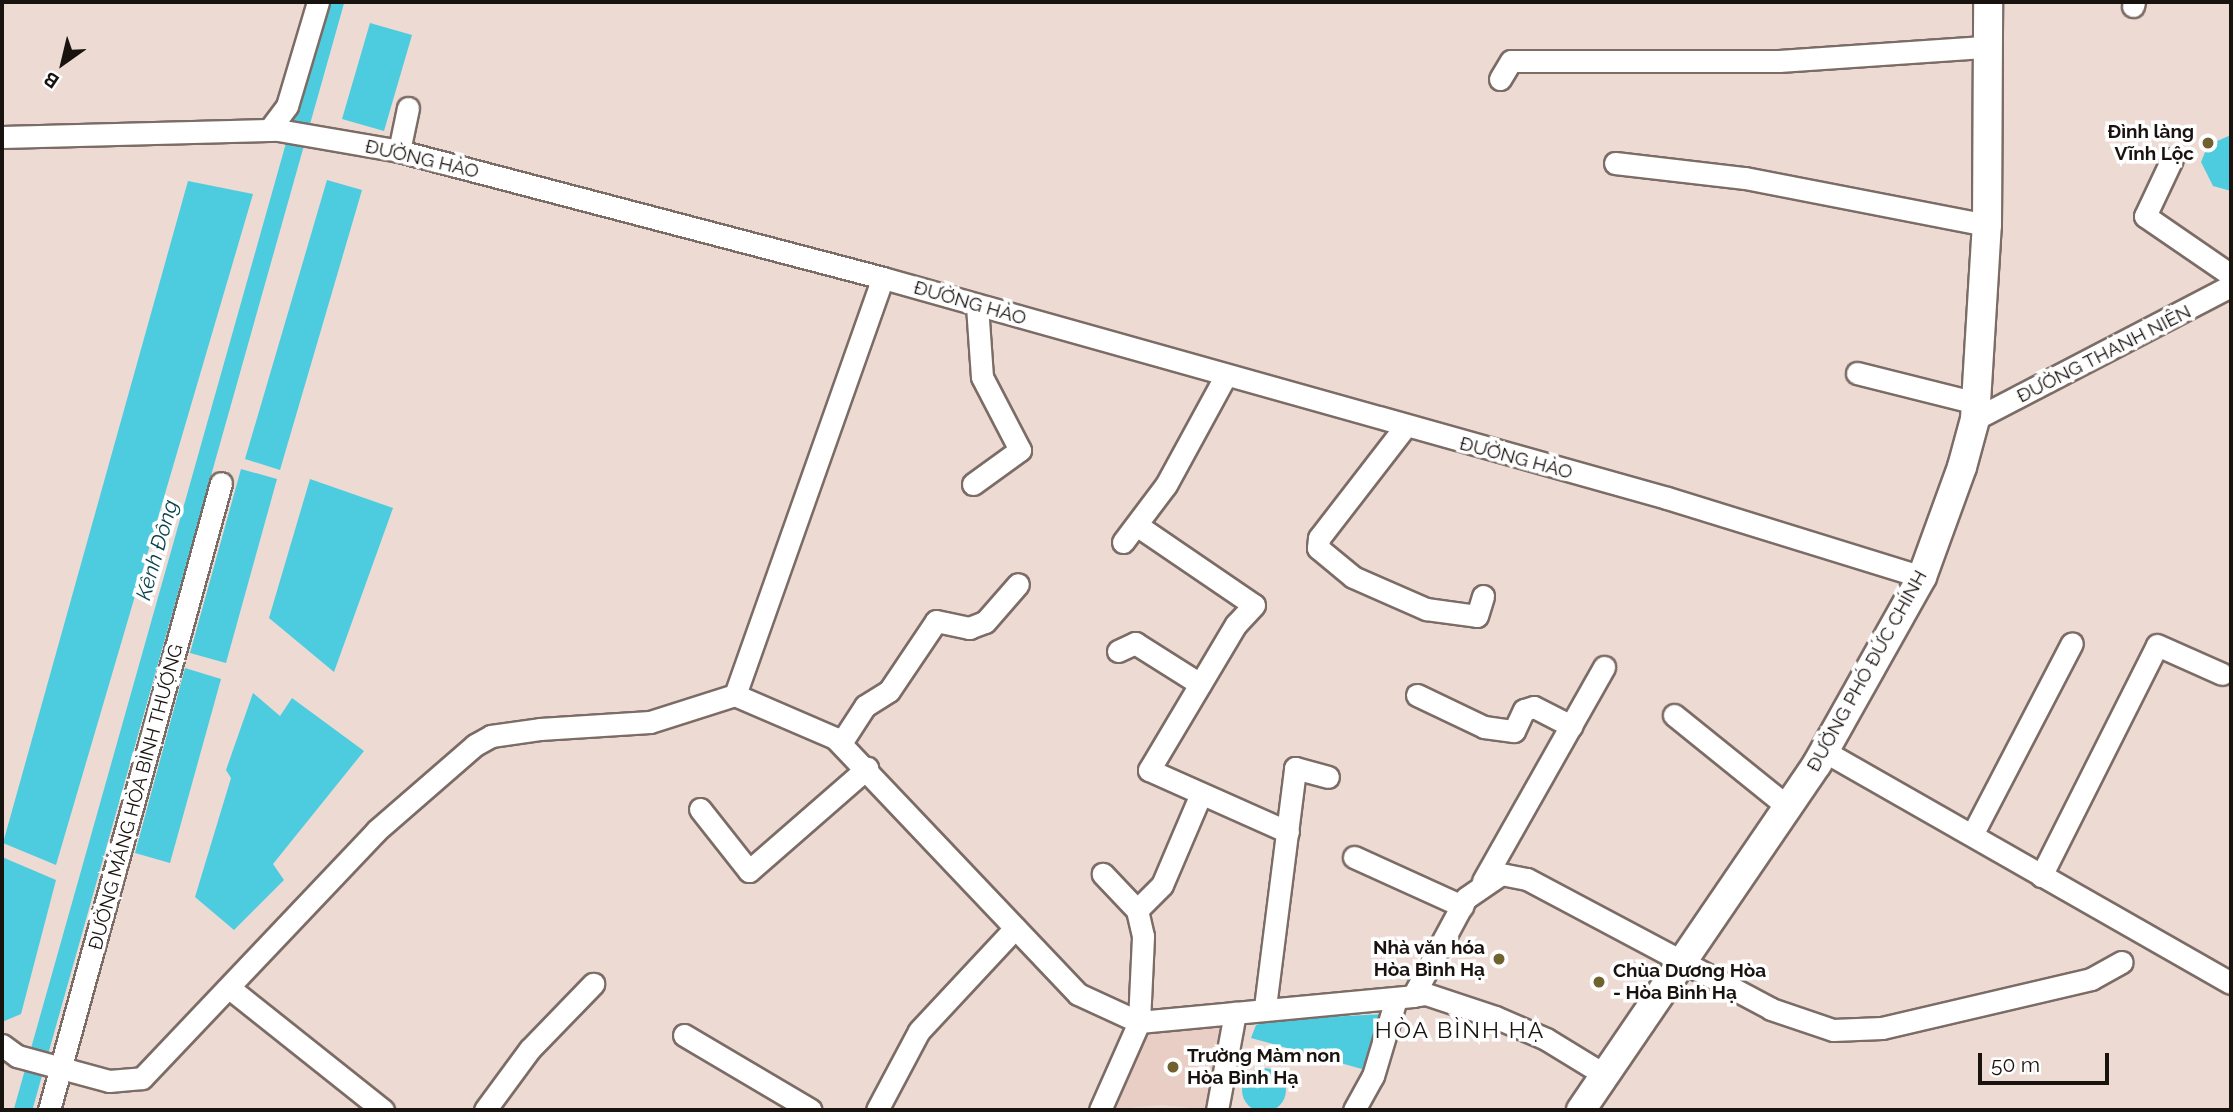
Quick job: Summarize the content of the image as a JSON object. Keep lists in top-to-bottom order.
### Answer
{
  "streets": {
    "main road": ["ĐƯỜNG PHÓ ĐỨC CHÍNH"],
    "street": ["ĐƯỜNG HÀO", "ĐƯỜNG THANH NIÊN", "ĐƯỜNG MÁNG HÒA BÌNH THƯỢNG"]
  },
  "crossings": [
    ["ĐƯỜNG HÀO", "ĐƯỜNG PHÓ ĐỨC CHÍNH"],
    ["ĐƯỜNG THANH NIÊN", "ĐƯỜNG PHÓ ĐỨC CHÍNH"]
  ],
  "districts": ["HÒA BÌNH HẠ"],
  "water": ["Kênh Đông"],
  "places": [
    "Đình làng Vĩnh Lộc",
    "Nhà văn hóa Hòa Bình Hạ",
    "Chùa Dương Hòa - Hòa Bình Hạ",
    "Trường Màm non Hòa Bình Hạ"
  ],
  "scale_bar": "50 m",
  "north": "bottom left"
}
